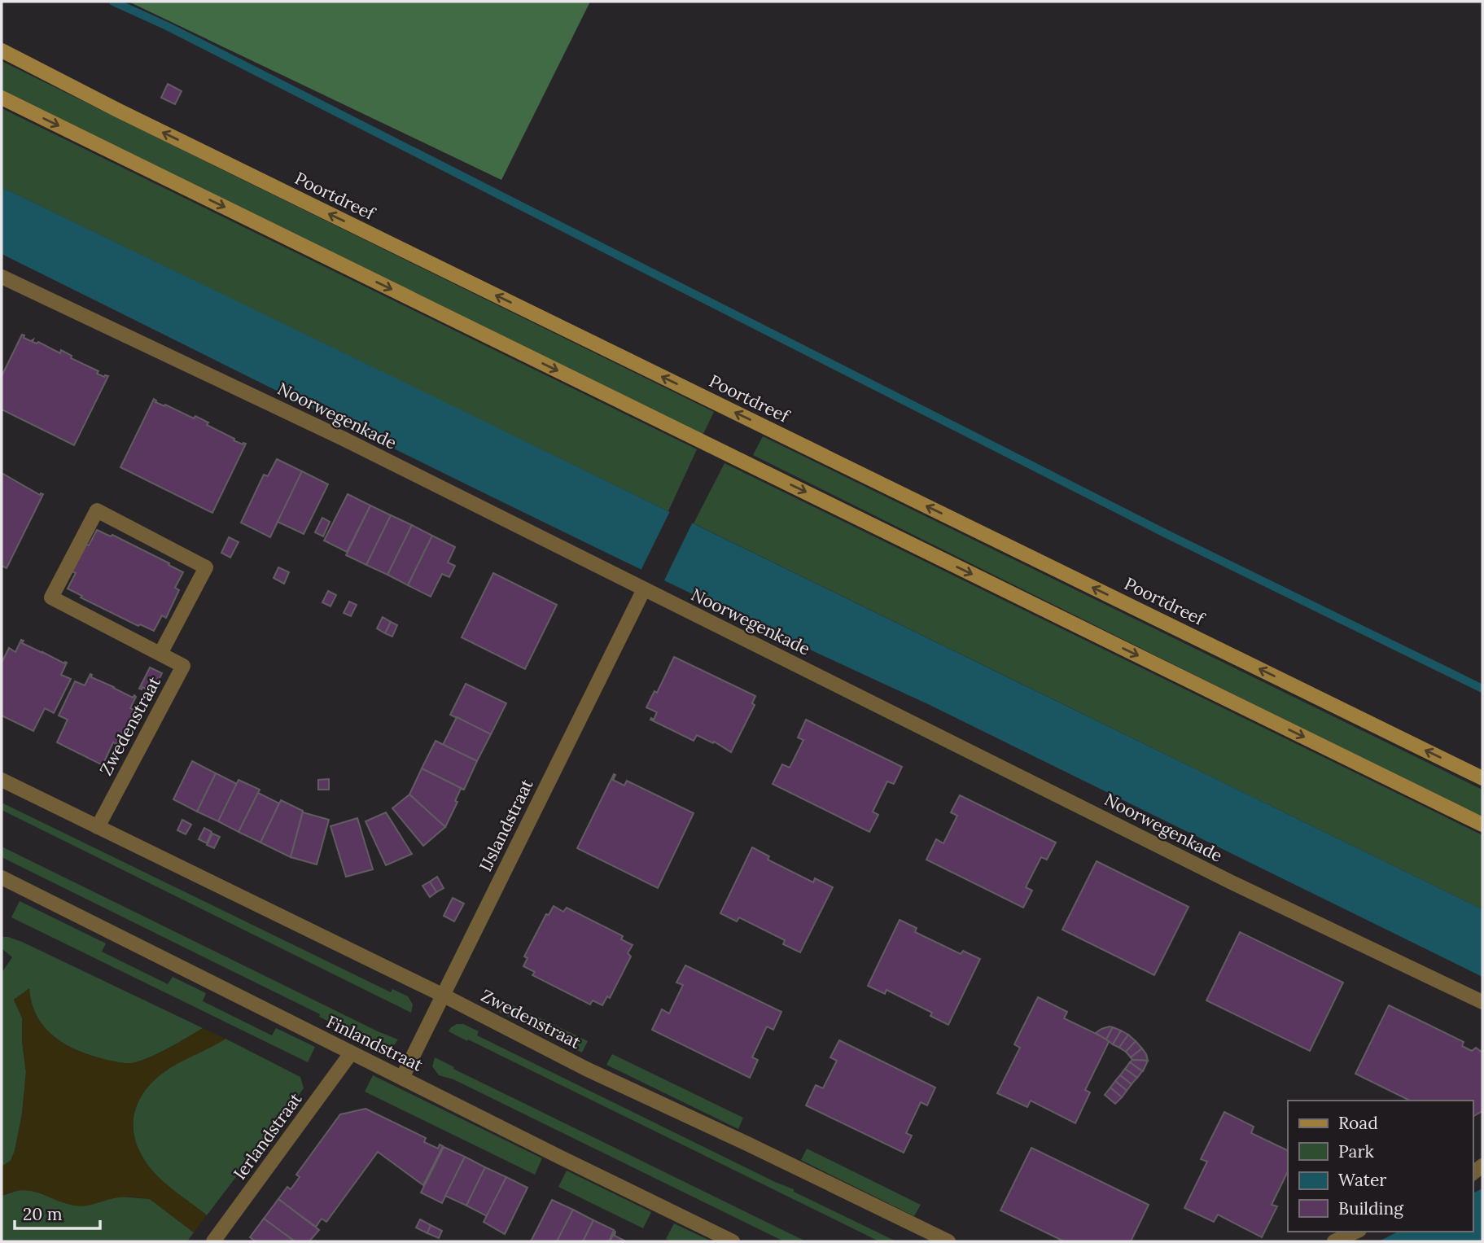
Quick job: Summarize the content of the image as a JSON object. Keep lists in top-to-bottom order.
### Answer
{
  "streets": {
    "main road": ["Poortdreef"],
    "street": [
      "Noorwegenkade",
      "Zwedenstraat",
      "IJslandstraat",
      "Finlandstraat",
      "Ierlandstraat"
    ]
  },
  "crossings": [
    ["Noorwegenkade", "IJslandstraat"],
    ["Zwedenstraat", "IJslandstraat"],
    ["IJslandstraat", "Finlandstraat"],
    ["Finlandstraat", "Ierlandstraat"]
  ],
  "legend": [
    "Road",
    "Park",
    "Water",
    "Building"
  ],
  "scale_bar": "20 m"
}
